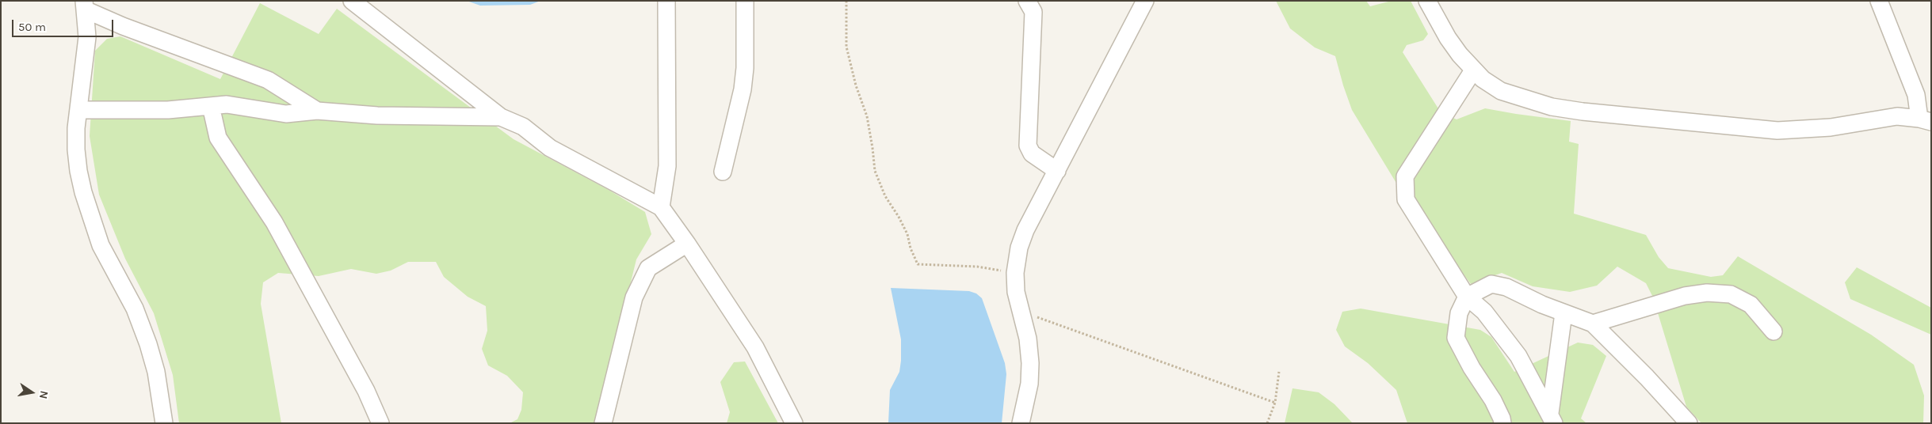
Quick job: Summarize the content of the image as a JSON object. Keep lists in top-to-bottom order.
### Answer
{
  "scale_bar": "50 m",
  "north": "right"
}
